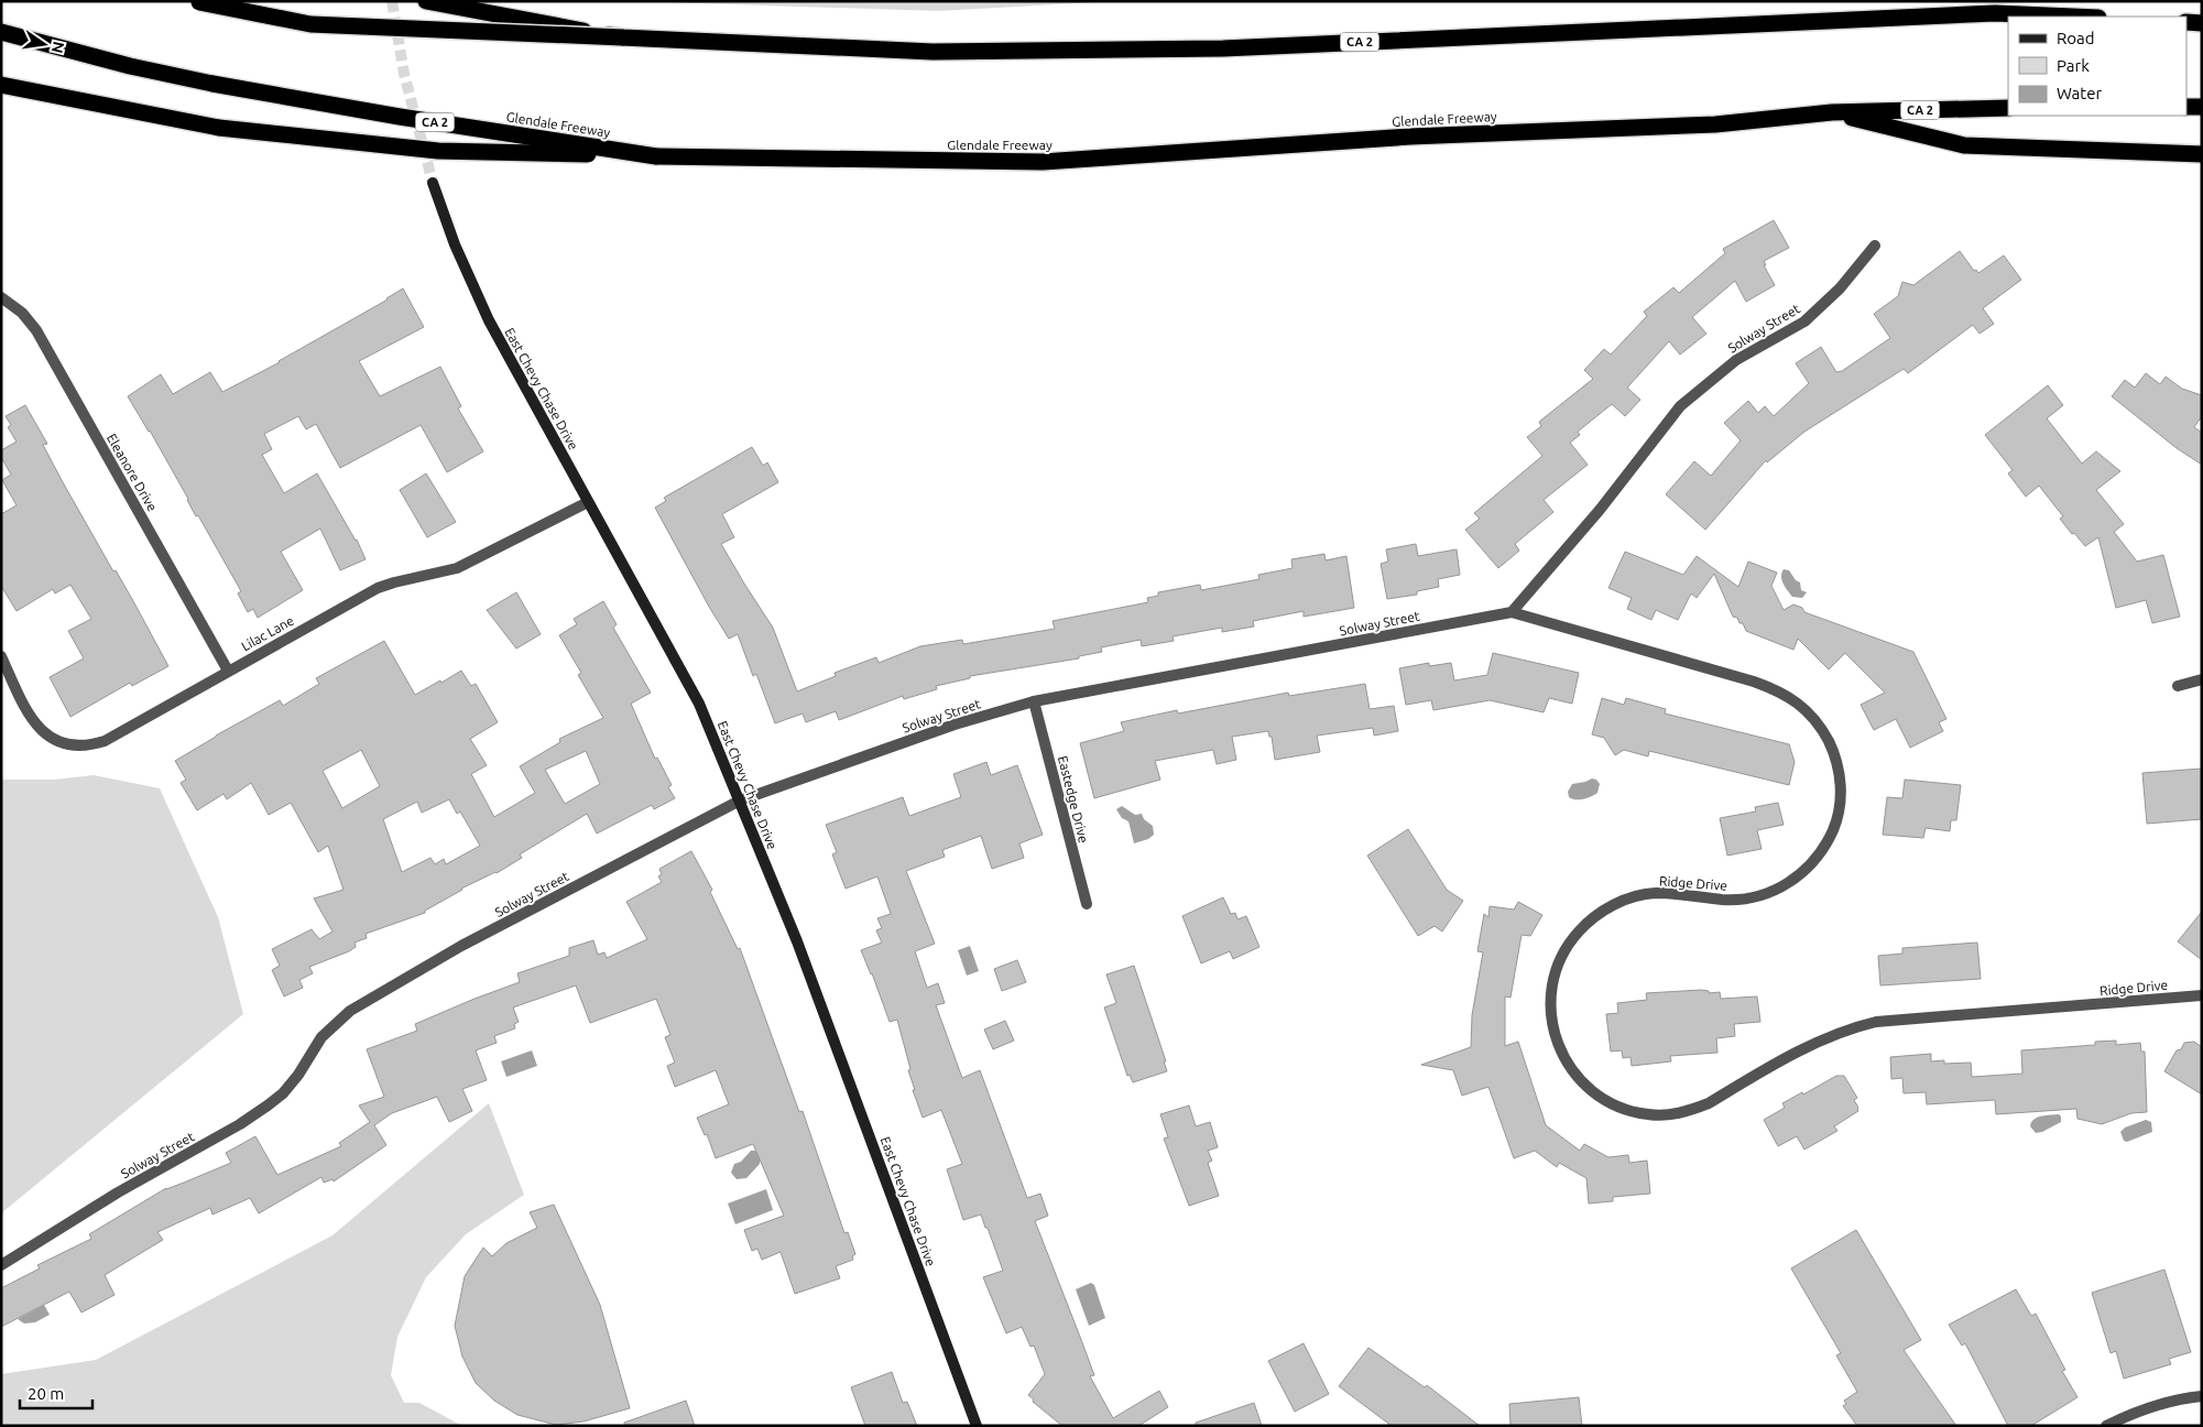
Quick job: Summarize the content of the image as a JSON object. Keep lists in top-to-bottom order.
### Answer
{
  "streets": {
    "highway": ["CA 2", "Glendale Freeway"],
    "main road": ["East Chevy Chase Drive"],
    "street": [
      "Solway Street",
      "Eleanore Drive",
      "Lilac Lane",
      "Eastedge Drive",
      "Ridge Drive"
    ]
  },
  "crossings": [
    ["Solway Street", "East Chevy Chase Drive"],
    ["Solway Street", "Eastedge Drive"],
    ["Solway Street", "Ridge Drive"],
    ["East Chevy Chase Drive", "Lilac Lane"],
    ["Eleanore Drive", "Lilac Lane"]
  ],
  "legend": ["Road", "Park", "Water"],
  "scale_bar": "20 m",
  "north": "right"
}
